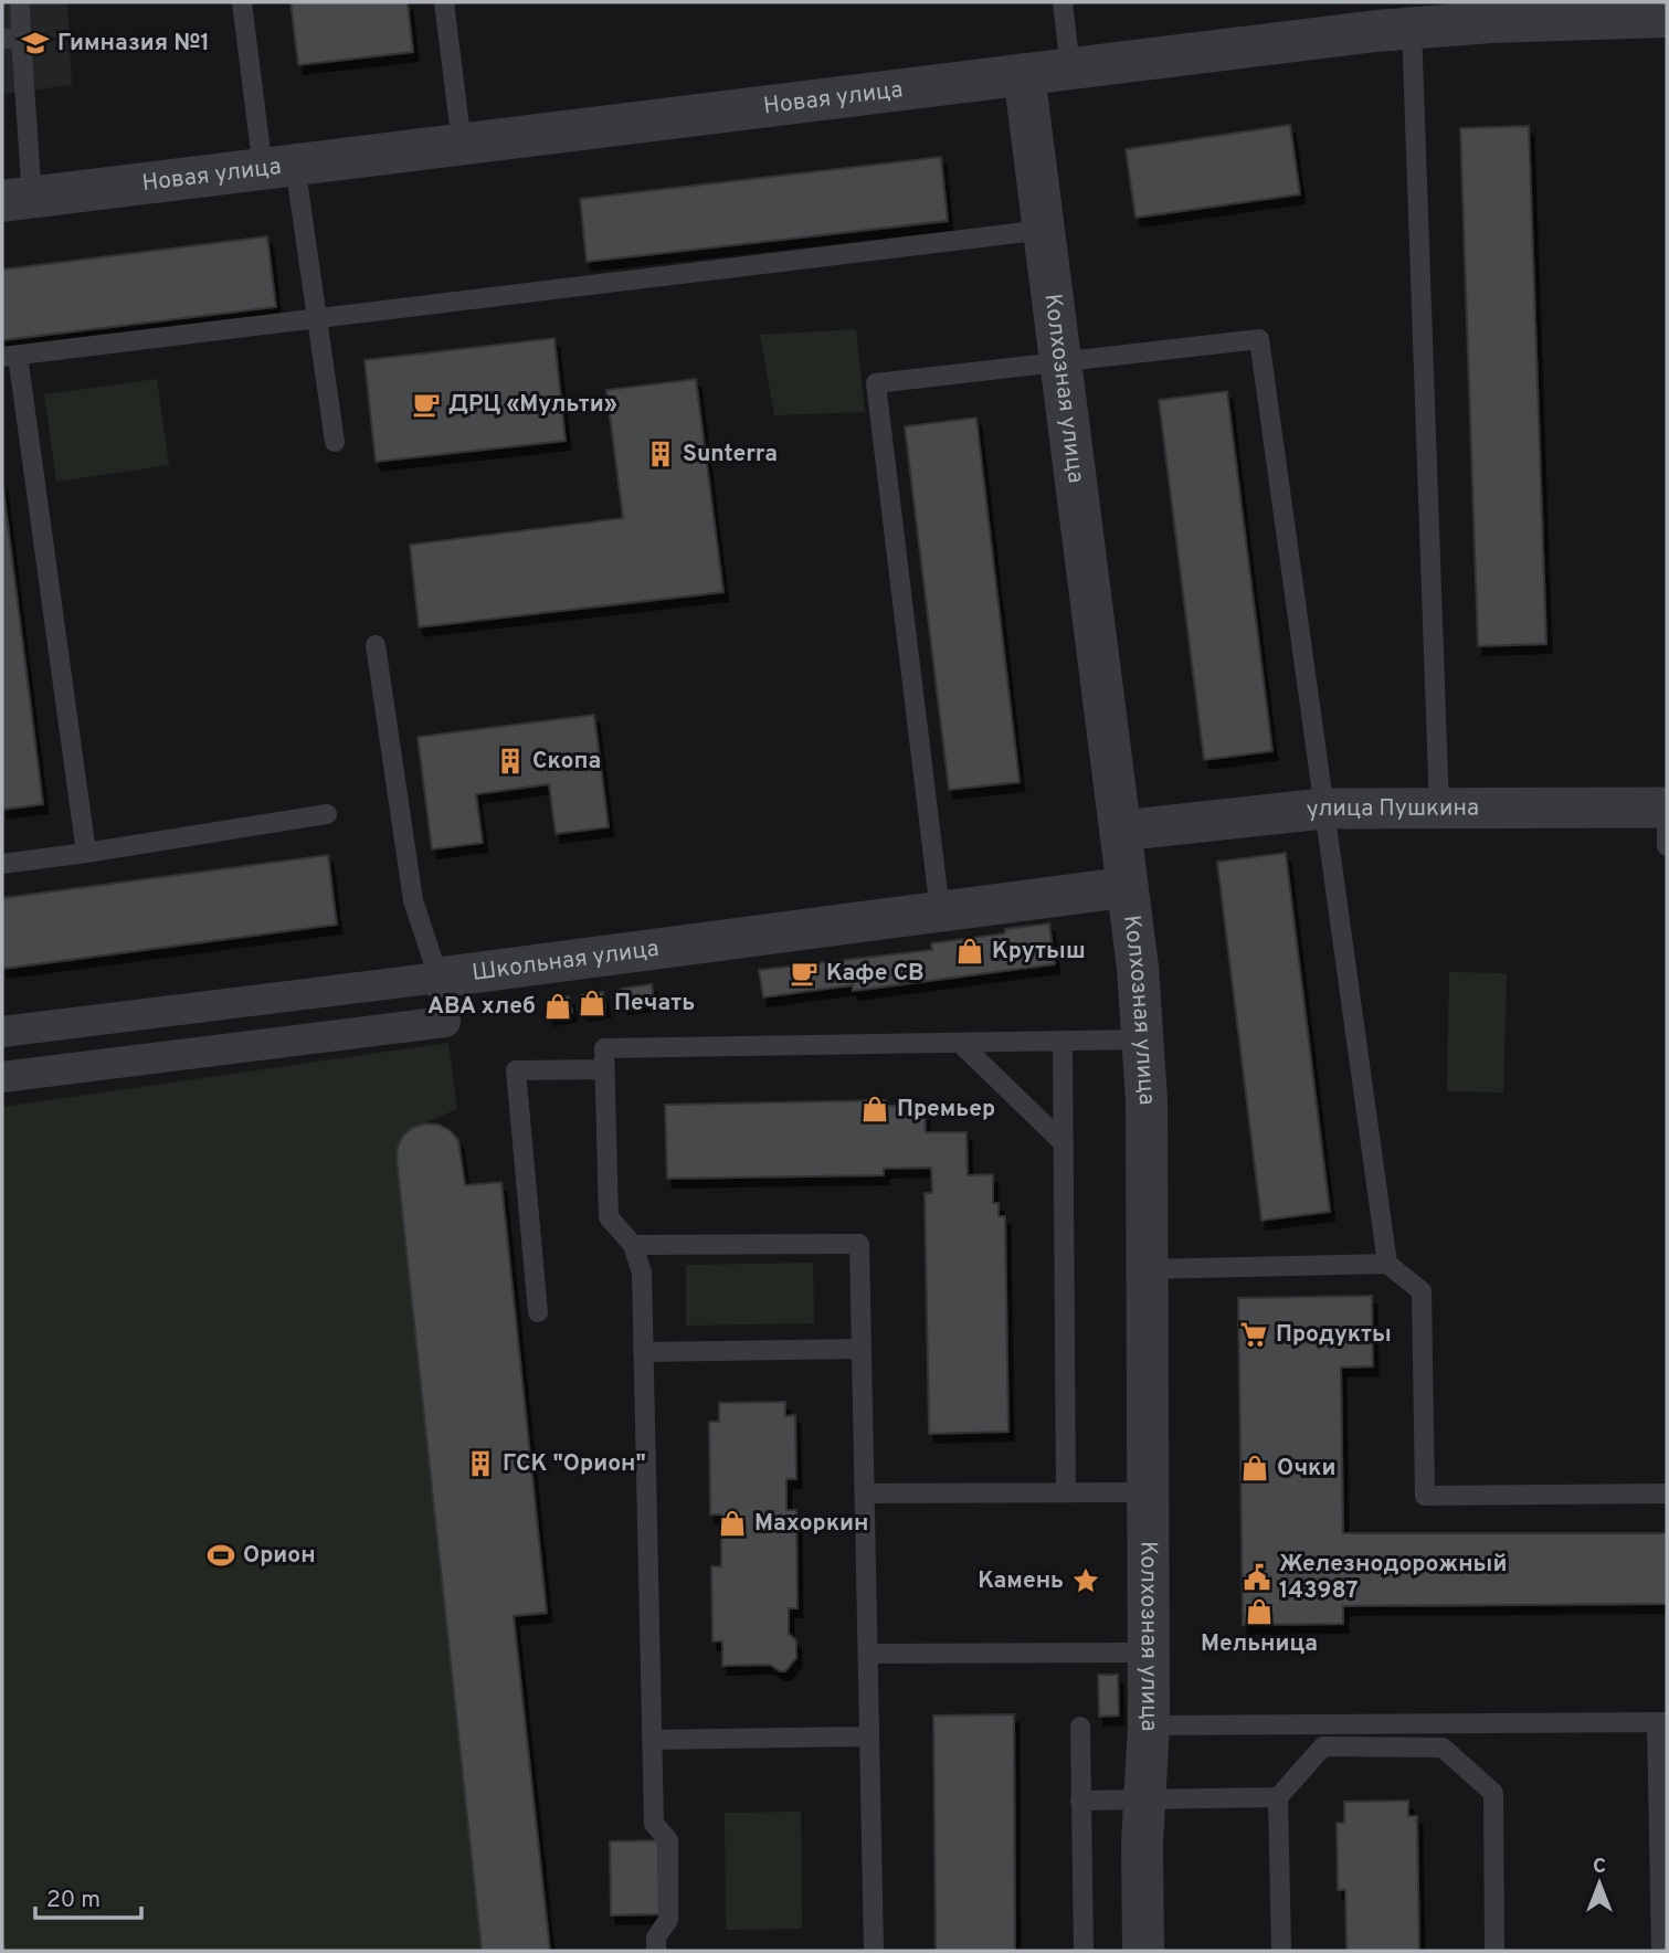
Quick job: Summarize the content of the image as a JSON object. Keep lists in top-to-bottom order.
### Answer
{
  "streets": {
    "street": [
      "Новая улица",
      "Колхозная улица",
      "улица Пушкина",
      "Школьная улица"
    ]
  },
  "crossings": [
    ["Новая улица", "Колхозная улица"],
    ["Колхозная улица", "улица Пушкина"],
    ["Колхозная улица", "Школьная улица"]
  ],
  "places": {
    "school or university": ["Гимназия №1"],
    "cafe": ["ДРЦ «Мульти»", "Кафе СВ"],
    "building": ["Sunterra", "Скопа", "ГСК \"Орион\""],
    "shop": [
      "Крутыш",
      "Печать",
      "АВА хлеб",
      "Премьер",
      "Очки",
      "Махоркин",
      "Мельница"
    ],
    "supermarket": ["Продукты"],
    "sports": ["Орион"],
    "public building": ["Железнодорожный 143987"],
    "place": ["Камень"]
  },
  "scale_bar": "20 m",
  "north": "top"
}
